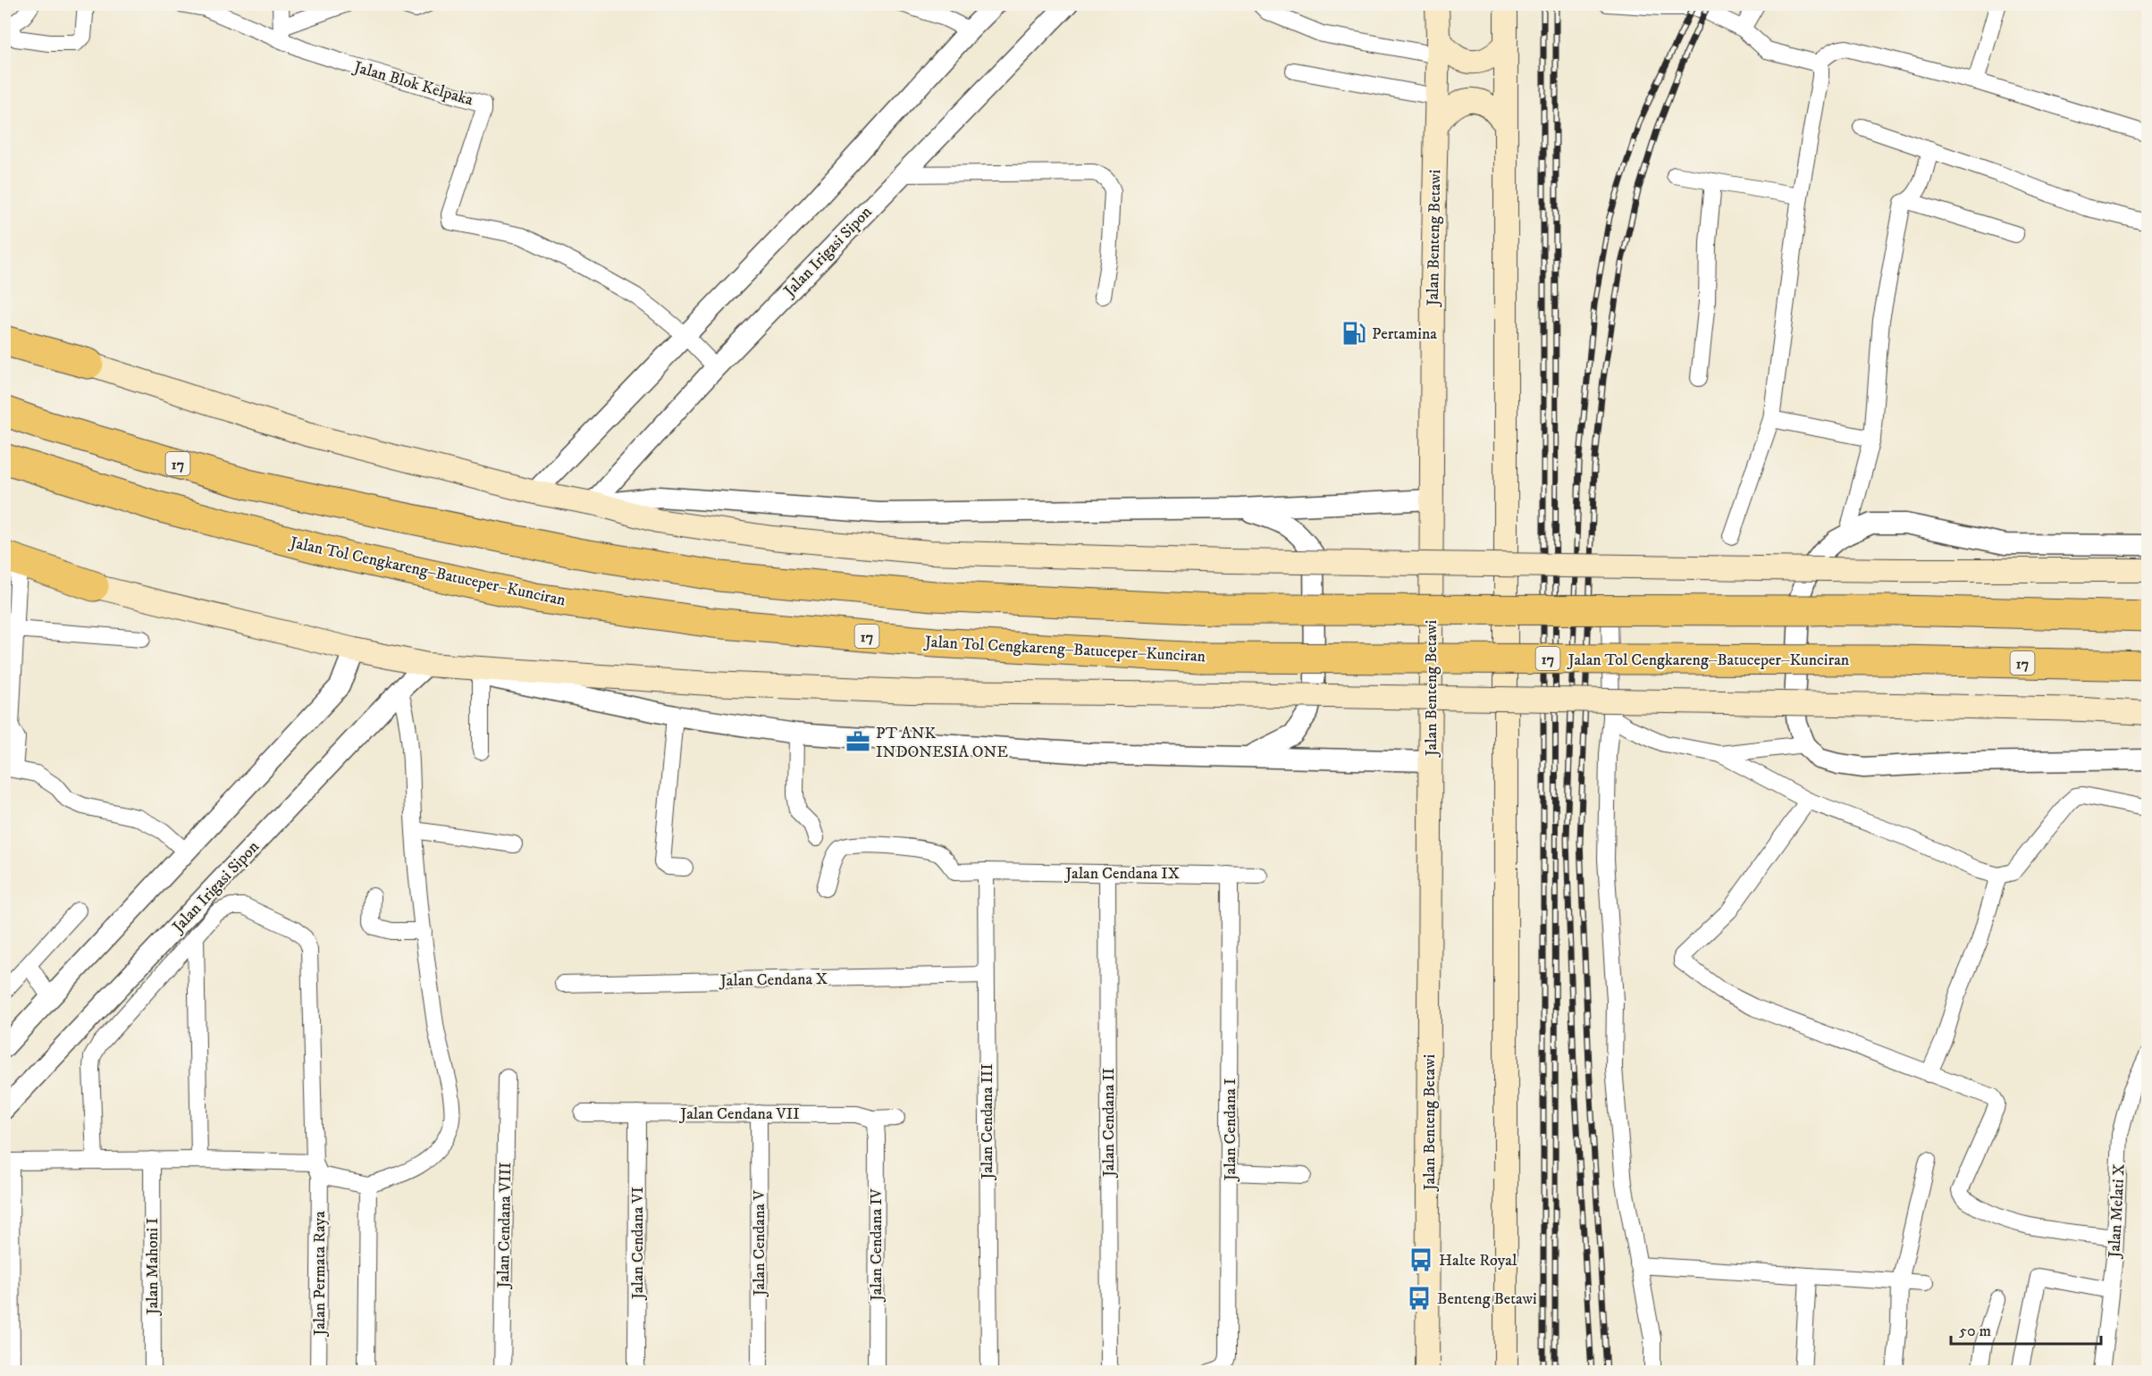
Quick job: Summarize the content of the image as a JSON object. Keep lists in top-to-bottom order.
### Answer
{
  "streets": {
    "highway": ["17", "Jalan Tol Cengkareng–Batuceper–Kunciran"],
    "main road": ["Jalan Benteng Betawi"],
    "street": [
      "Jalan Blok Kelpaka",
      "Jalan Irigasi Sipon",
      "Jalan Cendana IX",
      "Jalan Cendana X",
      "Jalan Cendana VII",
      "Jalan Cendana III",
      "Jalan Cendana II",
      "Jalan Cendana I",
      "Jalan Melati X",
      "Jalan Cendana VIII",
      "Jalan Cendana VI",
      "Jalan Cendana V",
      "Jalan Cendana IV",
      "Jalan Mahoni I",
      "Jalan Permata Raya"
    ]
  },
  "crossings": [
    ["Jalan Blok Kelpaka", "Jalan Irigasi Sipon"],
    ["Jalan Cendana IX", "Jalan Cendana III"],
    ["Jalan Cendana IX", "Jalan Cendana II"],
    ["Jalan Cendana IX", "Jalan Cendana I"],
    ["Jalan Cendana X", "Jalan Cendana III"],
    ["Jalan Cendana VII", "Jalan Cendana VI"],
    ["Jalan Cendana VII", "Jalan Cendana V"],
    ["Jalan Cendana VII", "Jalan Cendana IV"]
  ],
  "places": {
    "fuel station": ["Pertamina"],
    "office": ["PT ANK INDONESIA ONE"],
    "bus stop": ["Halte Royal", "Benteng Betawi"]
  },
  "scale_bar": "50 m"
}
